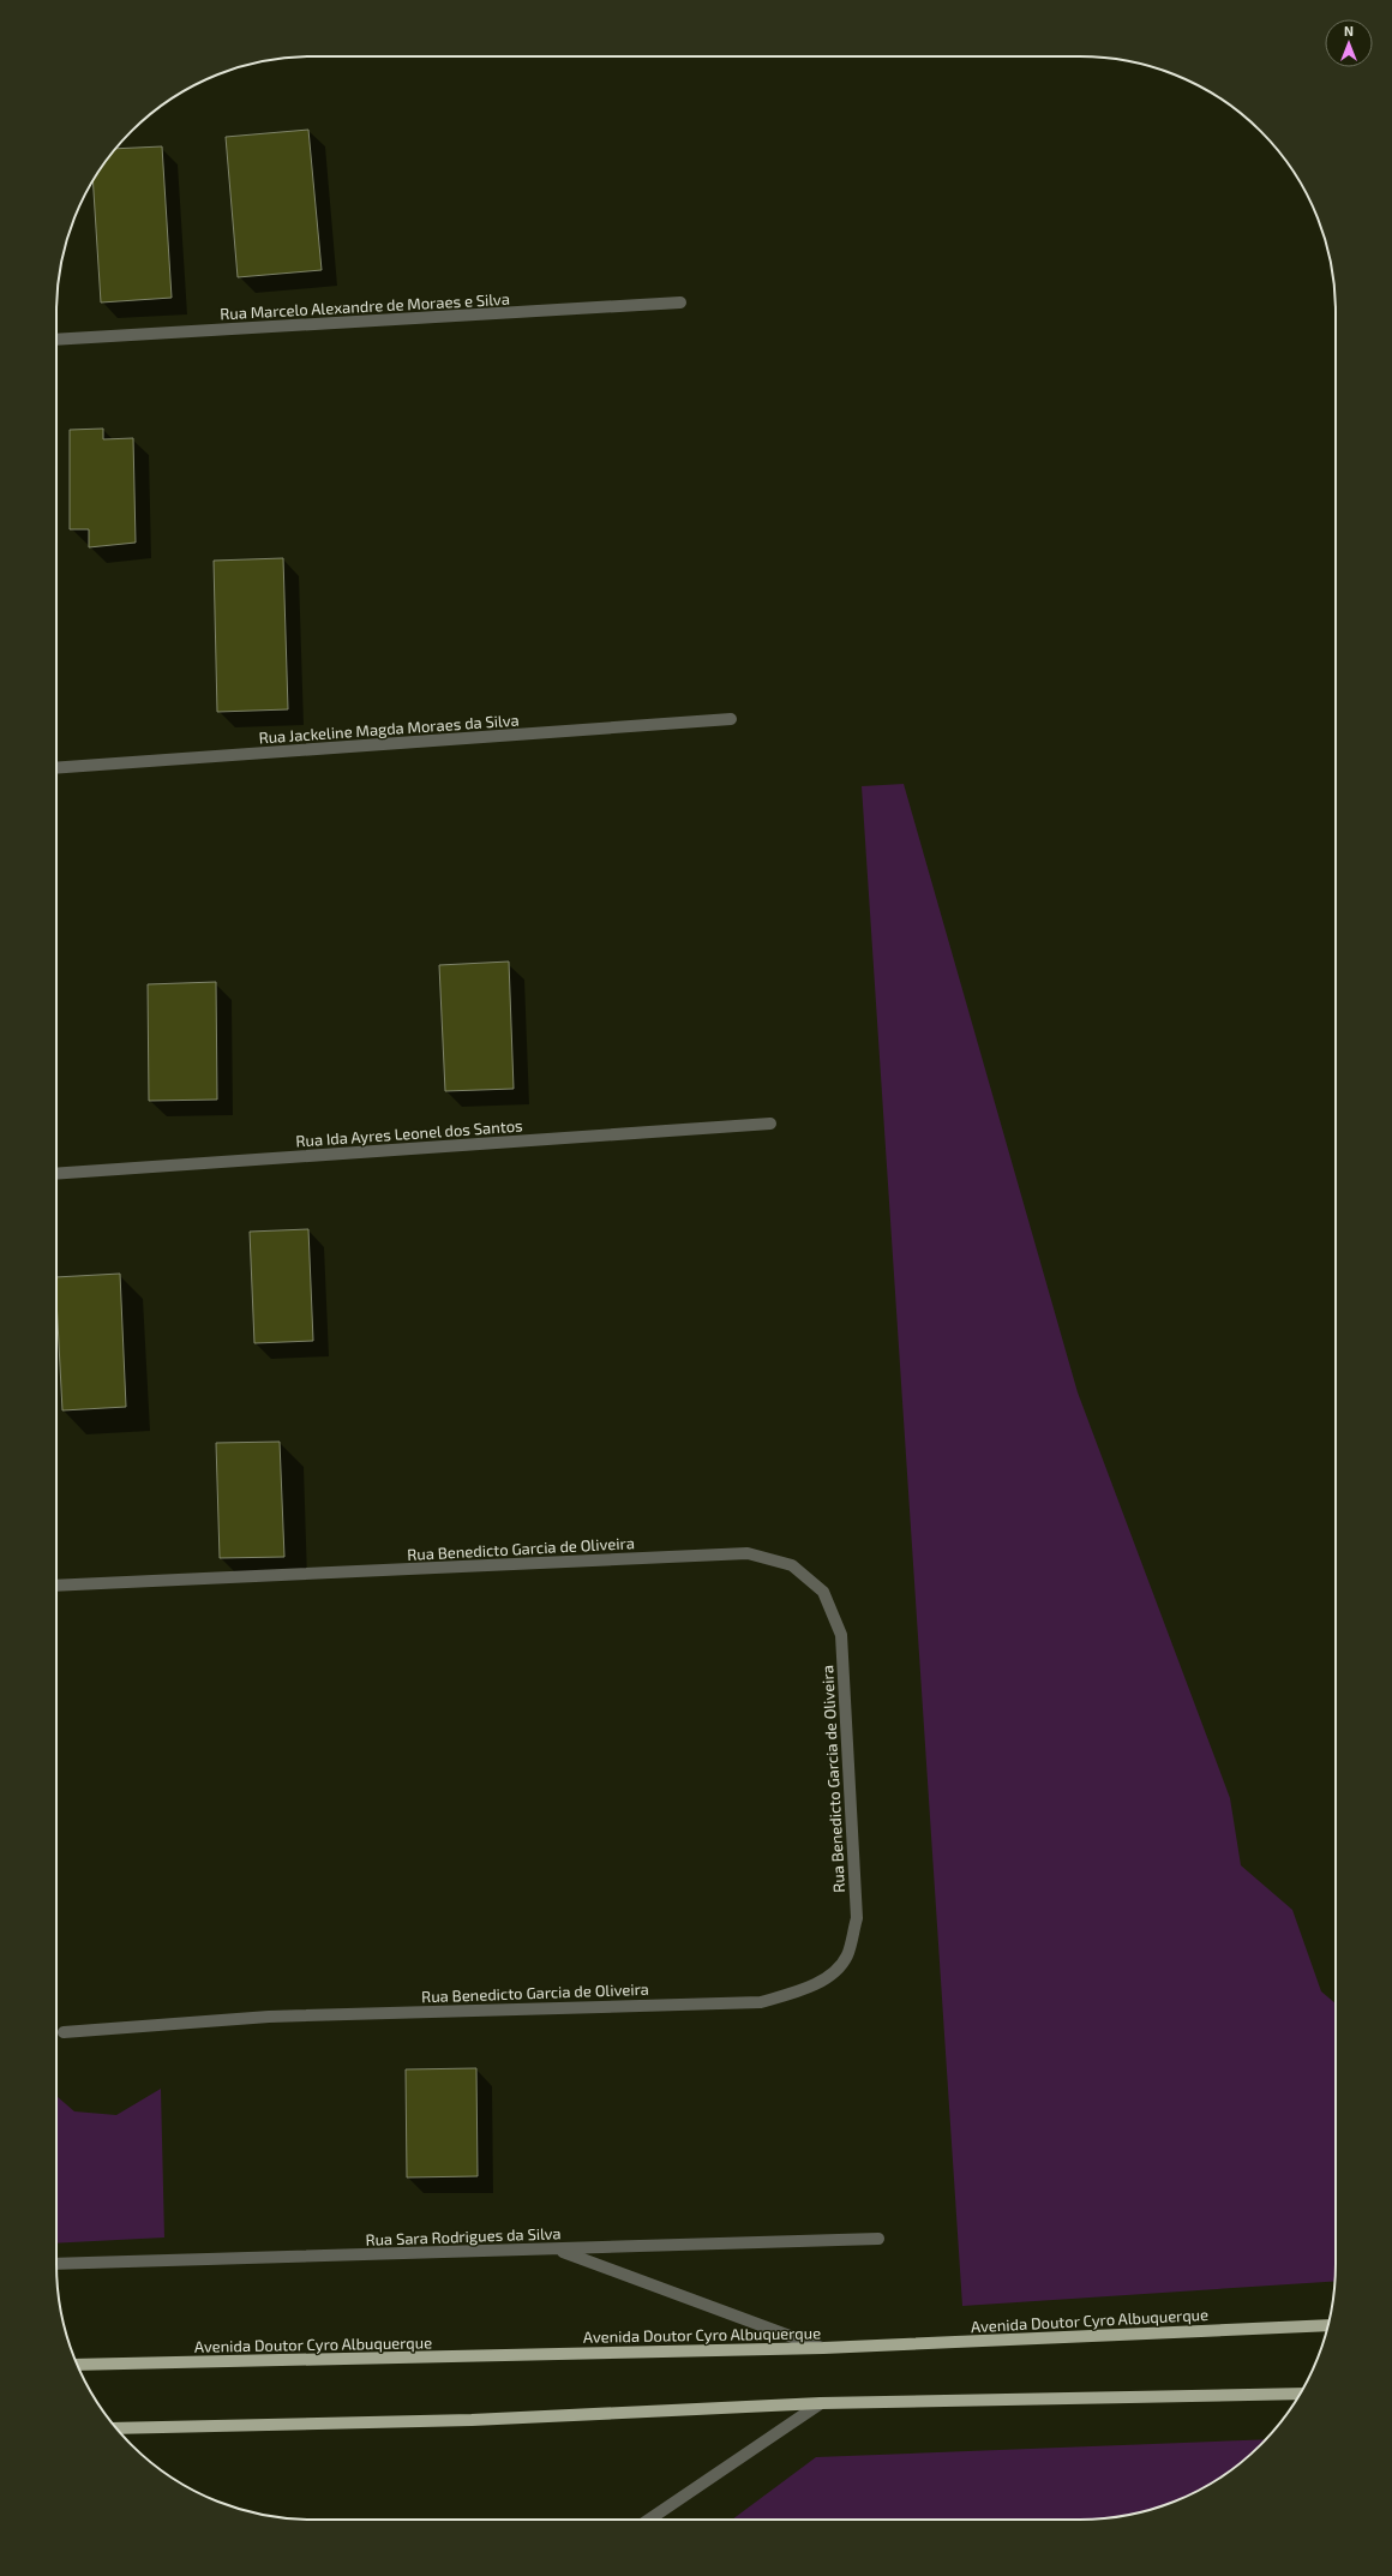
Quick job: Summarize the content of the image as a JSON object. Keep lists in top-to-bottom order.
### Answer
{
  "streets": {
    "main road": ["Avenida Doutor Cyro Albuquerque"],
    "street": [
      "Rua Marcelo Alexandre de Moraes e Silva",
      "Rua Jackeline Magda Moraes da Silva",
      "Rua Ida Ayres Leonel dos Santos",
      "Rua Benedicto Garcia de Oliveira",
      "Rua Sara Rodrigues da Silva"
    ]
  },
  "north": "top"
}
